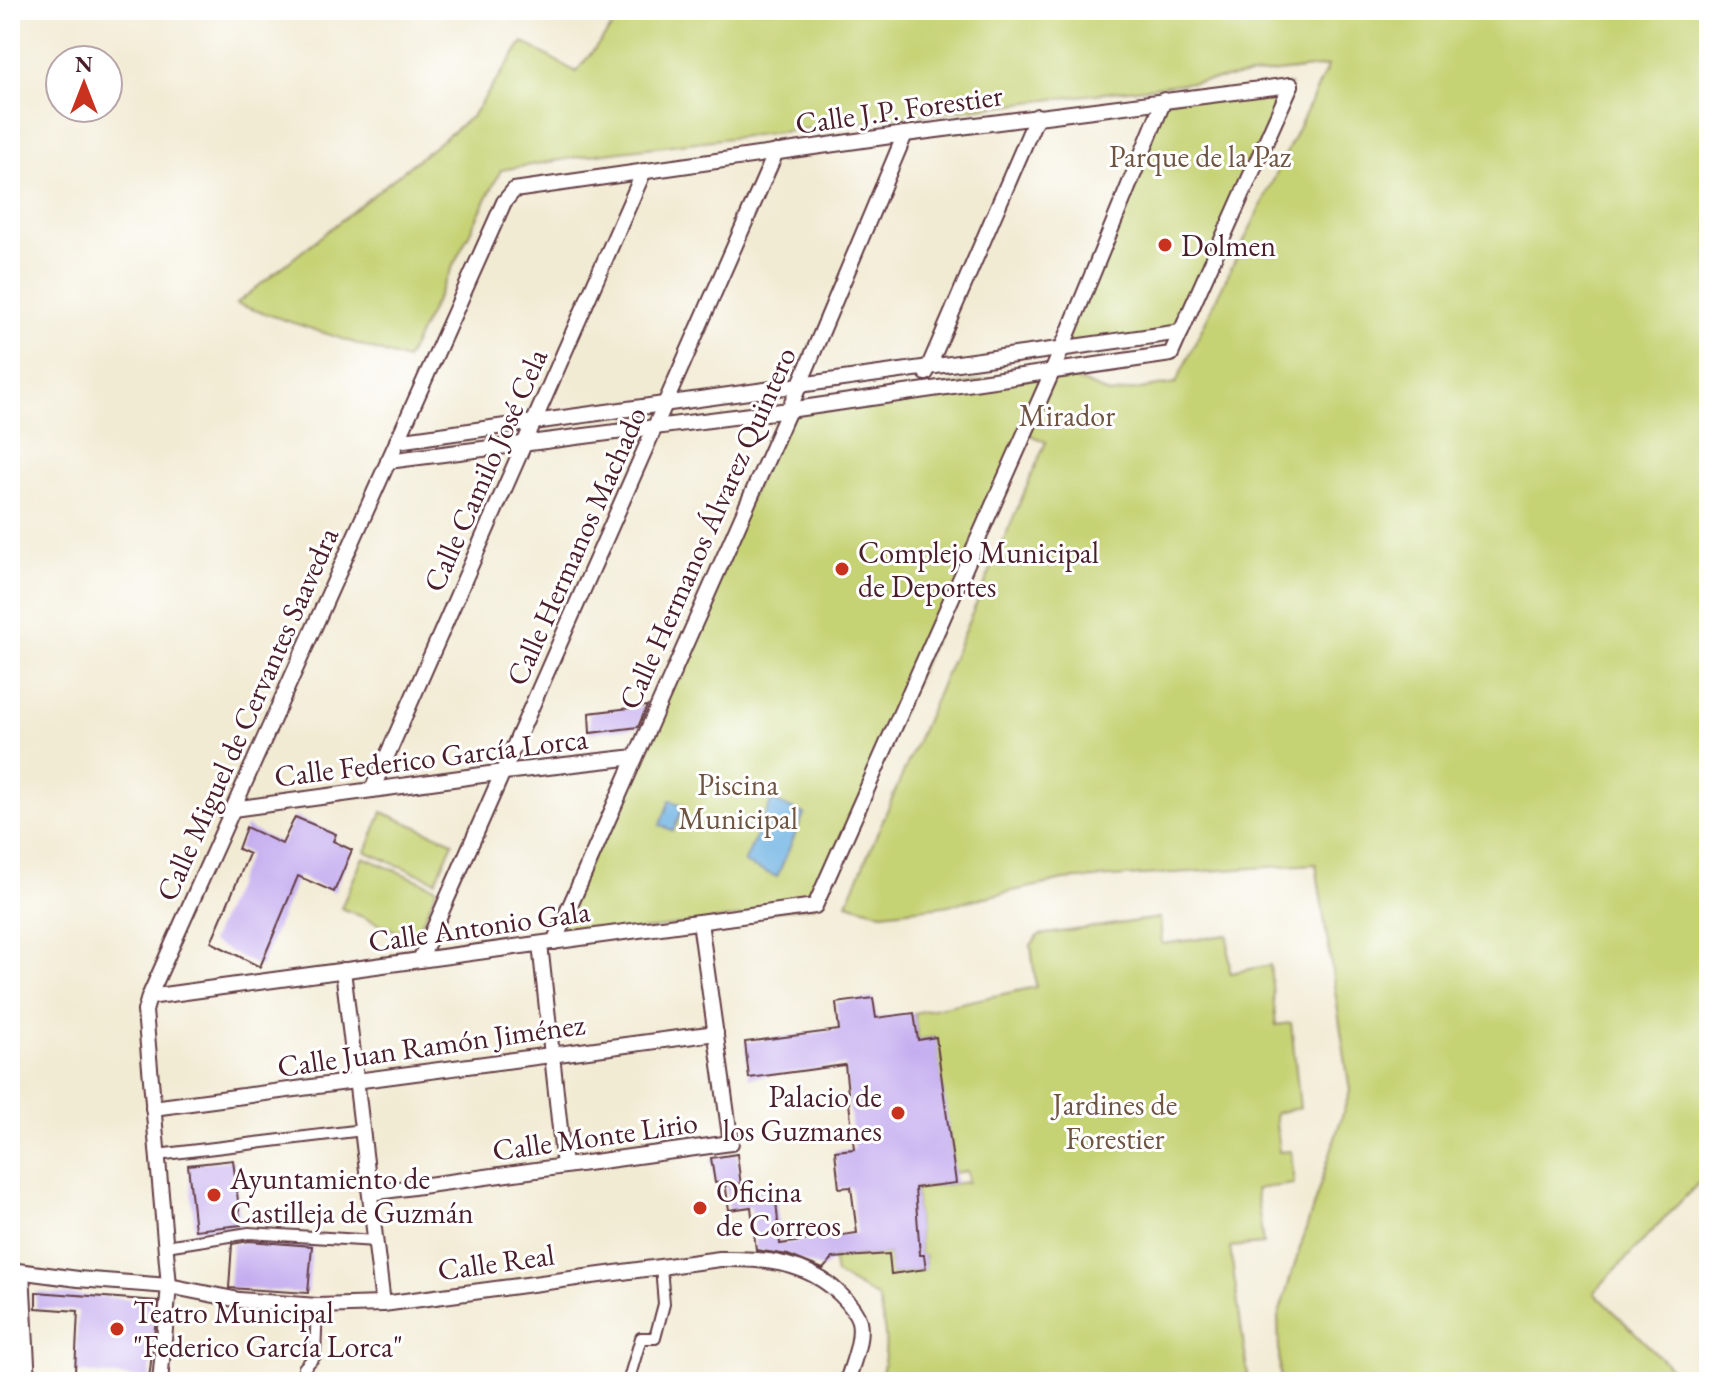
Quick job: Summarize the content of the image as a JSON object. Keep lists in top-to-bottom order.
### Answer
{
  "streets": {
    "street": [
      "Calle J.P. Forestier",
      "Calle Camilo José Cela",
      "Calle Hermanos Álvarez Quintero",
      "Calle Hermanos Machado",
      "Calle Miguel de Cervantes Saavedra",
      "Calle Federico García Lorca",
      "Calle Antonio Gala",
      "Calle Juan Ramón Jiménez",
      "Calle Monte Lirio",
      "Calle Real"
    ]
  },
  "crossings": [
    ["Calle J.P. Forestier", "Calle Camilo José Cela"],
    ["Calle J.P. Forestier", "Calle Hermanos Álvarez Quintero"],
    ["Calle J.P. Forestier", "Calle Hermanos Machado"],
    ["Calle J.P. Forestier", "Calle Miguel de Cervantes Saavedra"],
    ["Calle Camilo José Cela", "Calle Federico García Lorca"],
    ["Calle Hermanos Álvarez Quintero", "Calle Federico García Lorca"],
    ["Calle Hermanos Álvarez Quintero", "Calle Antonio Gala"],
    ["Calle Hermanos Machado", "Calle Federico García Lorca"],
    ["Calle Hermanos Machado", "Calle Antonio Gala"],
    ["Calle Miguel de Cervantes Saavedra", "Calle Federico García Lorca"],
    ["Calle Miguel de Cervantes Saavedra", "Calle Antonio Gala"],
    ["Calle Miguel de Cervantes Saavedra", "Calle Juan Ramón Jiménez"],
    ["Calle Miguel de Cervantes Saavedra", "Calle Real"],
    ["Calle Juan Ramón Jiménez", "Calle Monte Lirio"]
  ],
  "parks": [
    "Parque de la Paz",
    "Mirador",
    "Piscina Municipal",
    "Jardines de Forestier"
  ],
  "places": [
    "Dolmen",
    "Complejo Municipal de Deportes",
    "Palacio de los Guzmanes",
    "Ayuntamiento de Castilleja de Guzmán",
    "Oficina de Correos",
    "Teatro Municipal \"Federico García Lorca\""
  ],
  "north": "top"
}
